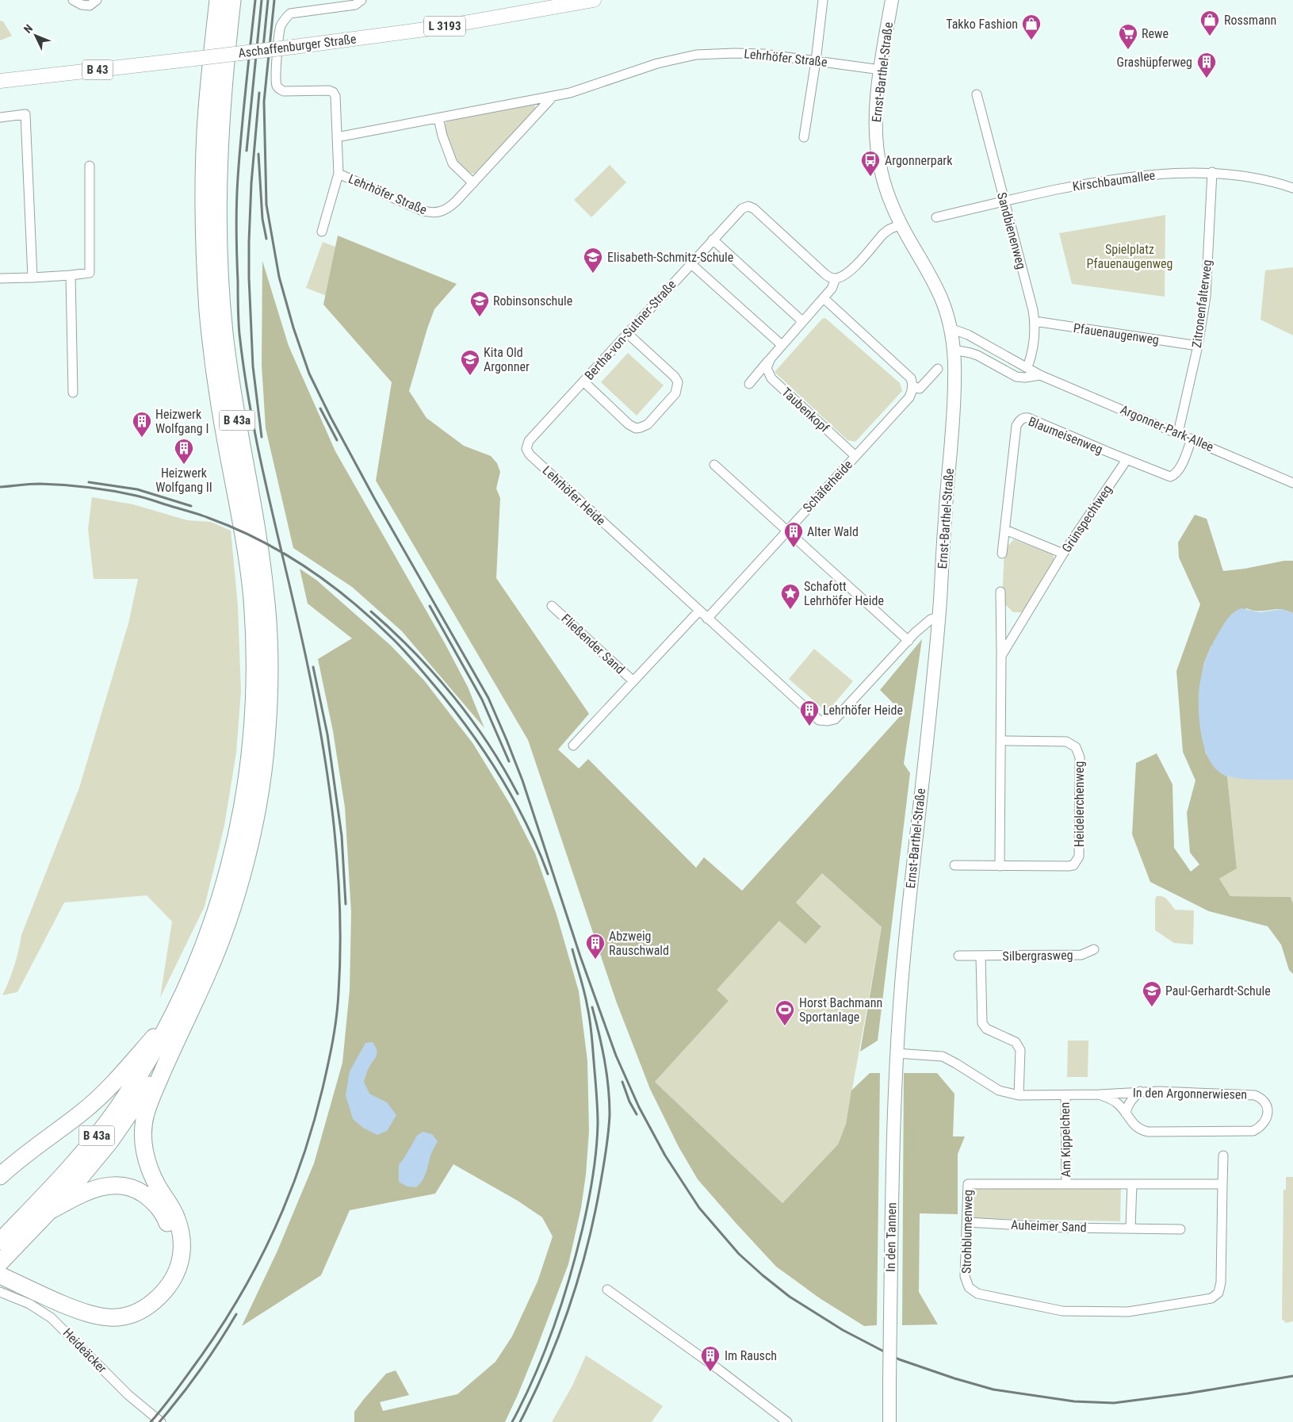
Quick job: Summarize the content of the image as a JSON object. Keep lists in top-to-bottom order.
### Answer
{
  "streets": {
    "highway": ["B 43a"],
    "main road": ["L 3193", "Aschaffenburger Straße", "B 43"],
    "street": [
      "Lehrhöfer Straße",
      "Ernst-Barthel-Straße",
      "Kirschbaumallee",
      "Sandbienenweg",
      "Zitronenfalterweg",
      "Bertha-von-Suttner-Straße",
      "Pfauenaugenweg",
      "Taubenkopf",
      "Argonner-Park-Allee",
      "Blaumeisenweg",
      "Schäferheide",
      "Lehrhöfer Heide",
      "Grünspechtweg",
      "Fließender Sand",
      "Heidelerchenweg",
      "Silbergrasweg",
      "In den Argonnerwiesen",
      "Am Kippelchen",
      "Auheimer Sand",
      "Strohblumenweg",
      "In den Tannen",
      "Heideäcker"
    ]
  },
  "crossings": [
    ["Lehrhöfer Straße", "Ernst-Barthel-Straße"],
    ["Ernst-Barthel-Straße", "Argonner-Park-Allee"],
    ["Ernst-Barthel-Straße", "Lehrhöfer Heide"],
    ["Ernst-Barthel-Straße", "In den Argonnerwiesen"],
    ["Ernst-Barthel-Straße", "In den Tannen"],
    ["Kirschbaumallee", "Sandbienenweg"],
    ["Kirschbaumallee", "Zitronenfalterweg"],
    ["Sandbienenweg", "Pfauenaugenweg"],
    ["Sandbienenweg", "Argonner-Park-Allee"],
    ["Zitronenfalterweg", "Pfauenaugenweg"],
    ["Zitronenfalterweg", "Argonner-Park-Allee"],
    ["Bertha-von-Suttner-Straße", "Lehrhöfer Heide"],
    ["Taubenkopf", "Schäferheide"],
    ["Blaumeisenweg", "Grünspechtweg"],
    ["Schäferheide", "Lehrhöfer Heide"],
    ["Lehrhöfer Heide", "Fließender Sand"],
    ["In den Argonnerwiesen", "Am Kippelchen"],
    ["In den Argonnerwiesen", "In den Tannen"],
    ["Am Kippelchen", "Strohblumenweg"],
    ["Auheimer Sand", "Strohblumenweg"]
  ],
  "parks": ["Spielplatz Pfauenaugenweg"],
  "places": {
    "shop": ["Rossmann", "Takko Fashion"],
    "supermarket": ["Rewe"],
    "building": [
      "Grashüpferweg",
      "Heizwerk Wolfgang I",
      "Heizwerk Wolfgang II",
      "Alter Wald",
      "Lehrhöfer Heide",
      "Abzweig Rauschwald",
      "Im Rausch"
    ],
    "bus stop": ["Argonnerpark"],
    "school or university": [
      "Elisabeth-Schmitz-Schule",
      "Robinsonschule",
      "Kita Old Argonner",
      "Paul-Gerhardt-Schule"
    ],
    "place": ["Schafott Lehrhöfer Heide"],
    "sports": ["Horst Bachmann Sportanlage"]
  },
  "north": "top left"
}
